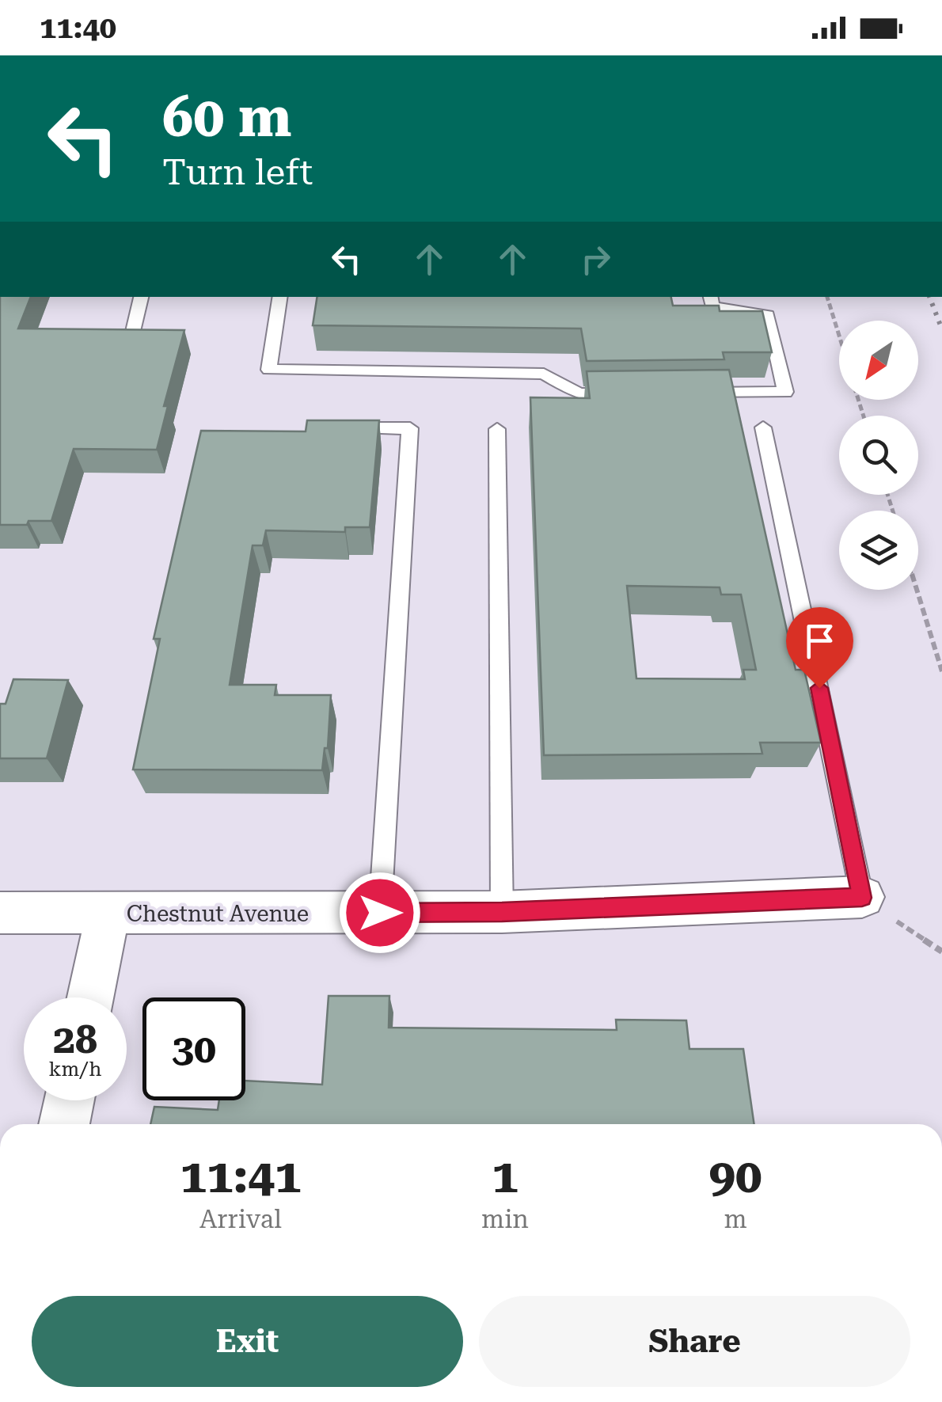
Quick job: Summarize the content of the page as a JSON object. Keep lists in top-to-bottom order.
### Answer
{
  "streets": {
    "street": ["Chestnut Avenue"]
  },
  "north": "bottom left",
  "page": {
    "status": "11:40",
    "turn": ["60 m", "Turn left"],
    "speed": "28 km/h",
    "limit": "30",
    "eta": [
      "11:41",
      "Arrival",
      "1",
      "min",
      "90",
      "m"
    ],
    "buttons": ["Exit", "Share"]
  }
}
